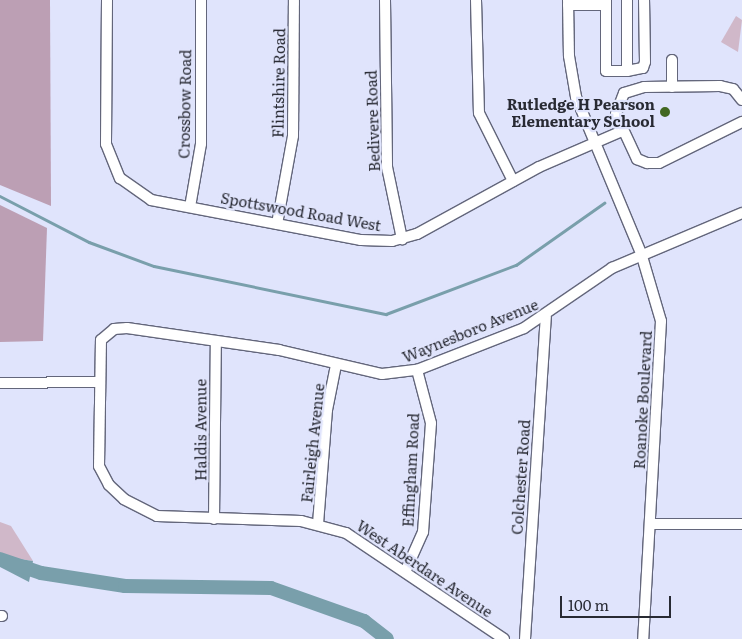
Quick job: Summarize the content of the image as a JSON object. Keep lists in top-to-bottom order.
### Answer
{
  "streets": {
    "street": [
      "Flintshire Road",
      "Crossbow Road",
      "Bedivere Road",
      "Spottswood Road West",
      "Waynesboro Avenue",
      "Roanoke Boulevard",
      "Haldis Avenue",
      "Fairleigh Avenue",
      "Effingham Road",
      "Colchester Road",
      "West Aberdare Avenue"
    ]
  },
  "crossings": [
    ["Flintshire Road", "Spottswood Road West"],
    ["Crossbow Road", "Spottswood Road West"],
    ["Bedivere Road", "Spottswood Road West"],
    ["Spottswood Road West", "Roanoke Boulevard"],
    ["Waynesboro Avenue", "Roanoke Boulevard"],
    ["Waynesboro Avenue", "Haldis Avenue"],
    ["Waynesboro Avenue", "Fairleigh Avenue"],
    ["Waynesboro Avenue", "Effingham Road"],
    ["Waynesboro Avenue", "Colchester Road"],
    ["Waynesboro Avenue", "West Aberdare Avenue"],
    ["Haldis Avenue", "West Aberdare Avenue"],
    ["Fairleigh Avenue", "West Aberdare Avenue"],
    ["Effingham Road", "West Aberdare Avenue"]
  ],
  "places": ["Rutledge H Pearson Elementary School"],
  "scale_bar": "100 m"
}
